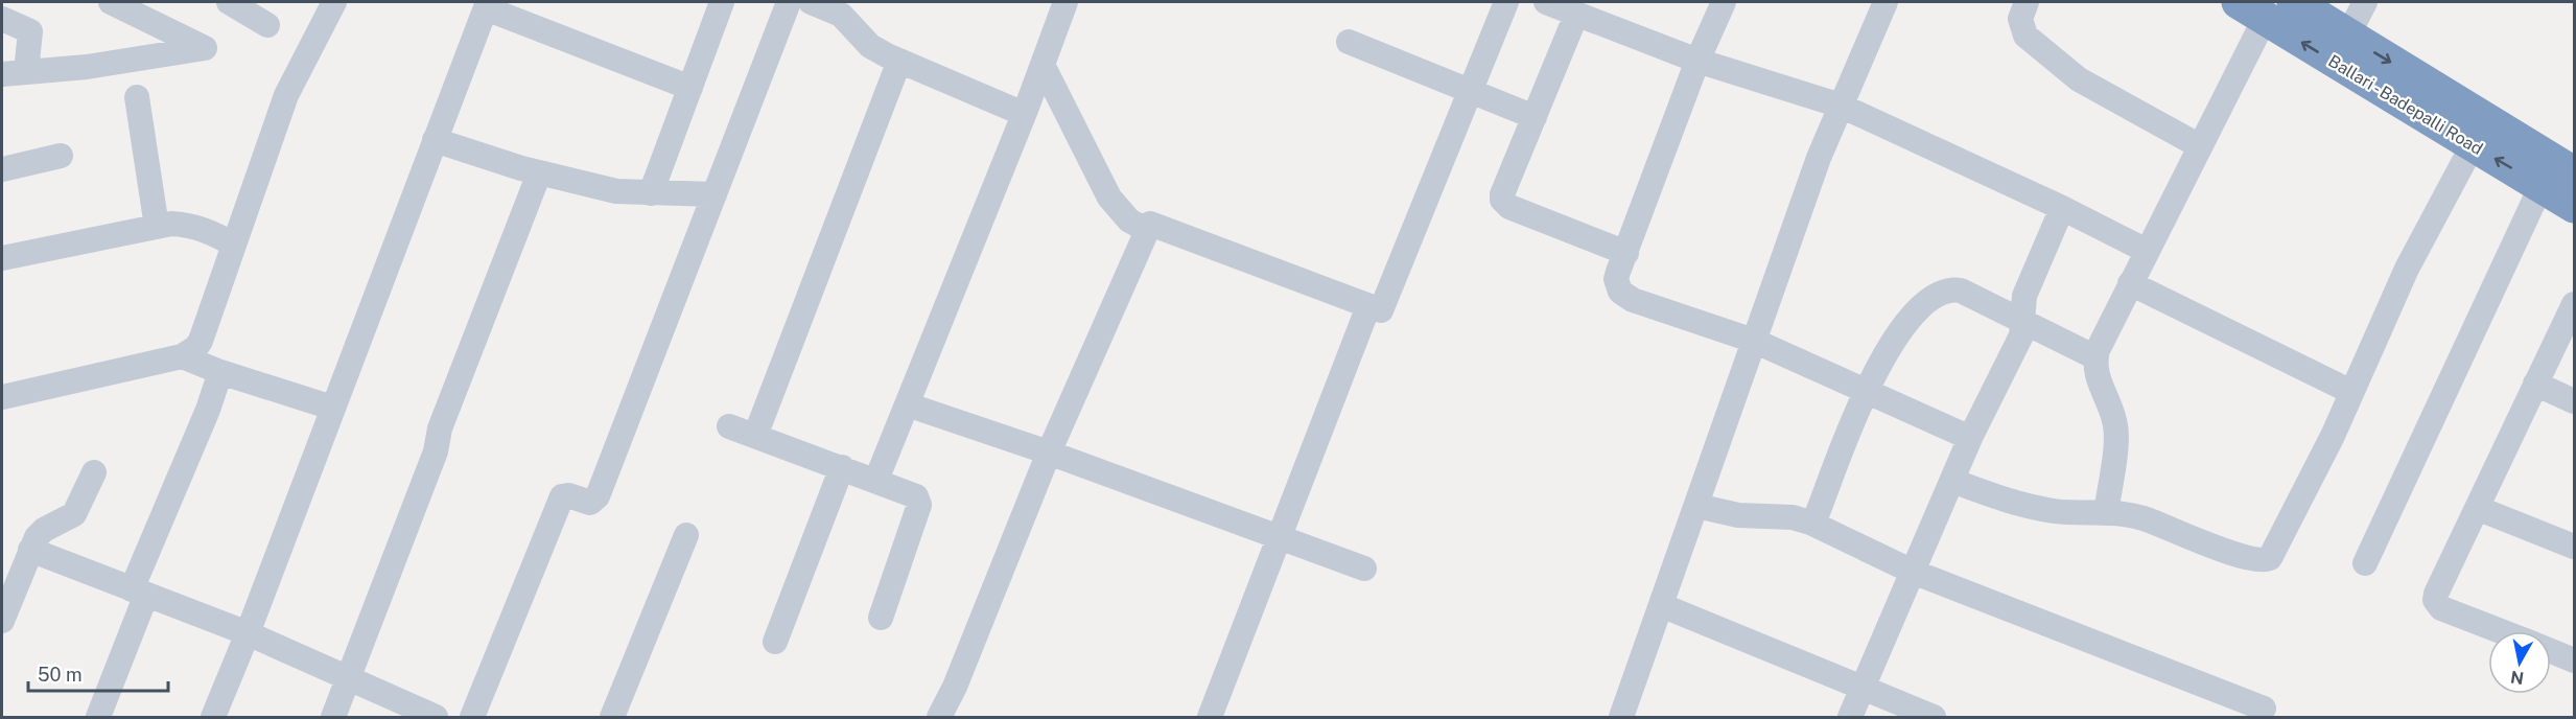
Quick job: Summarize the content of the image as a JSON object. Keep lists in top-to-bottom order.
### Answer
{
  "streets": {
    "highway": ["Ballari - Badepalli Road"]
  },
  "scale_bar": "50 m",
  "north": "bottom"
}
